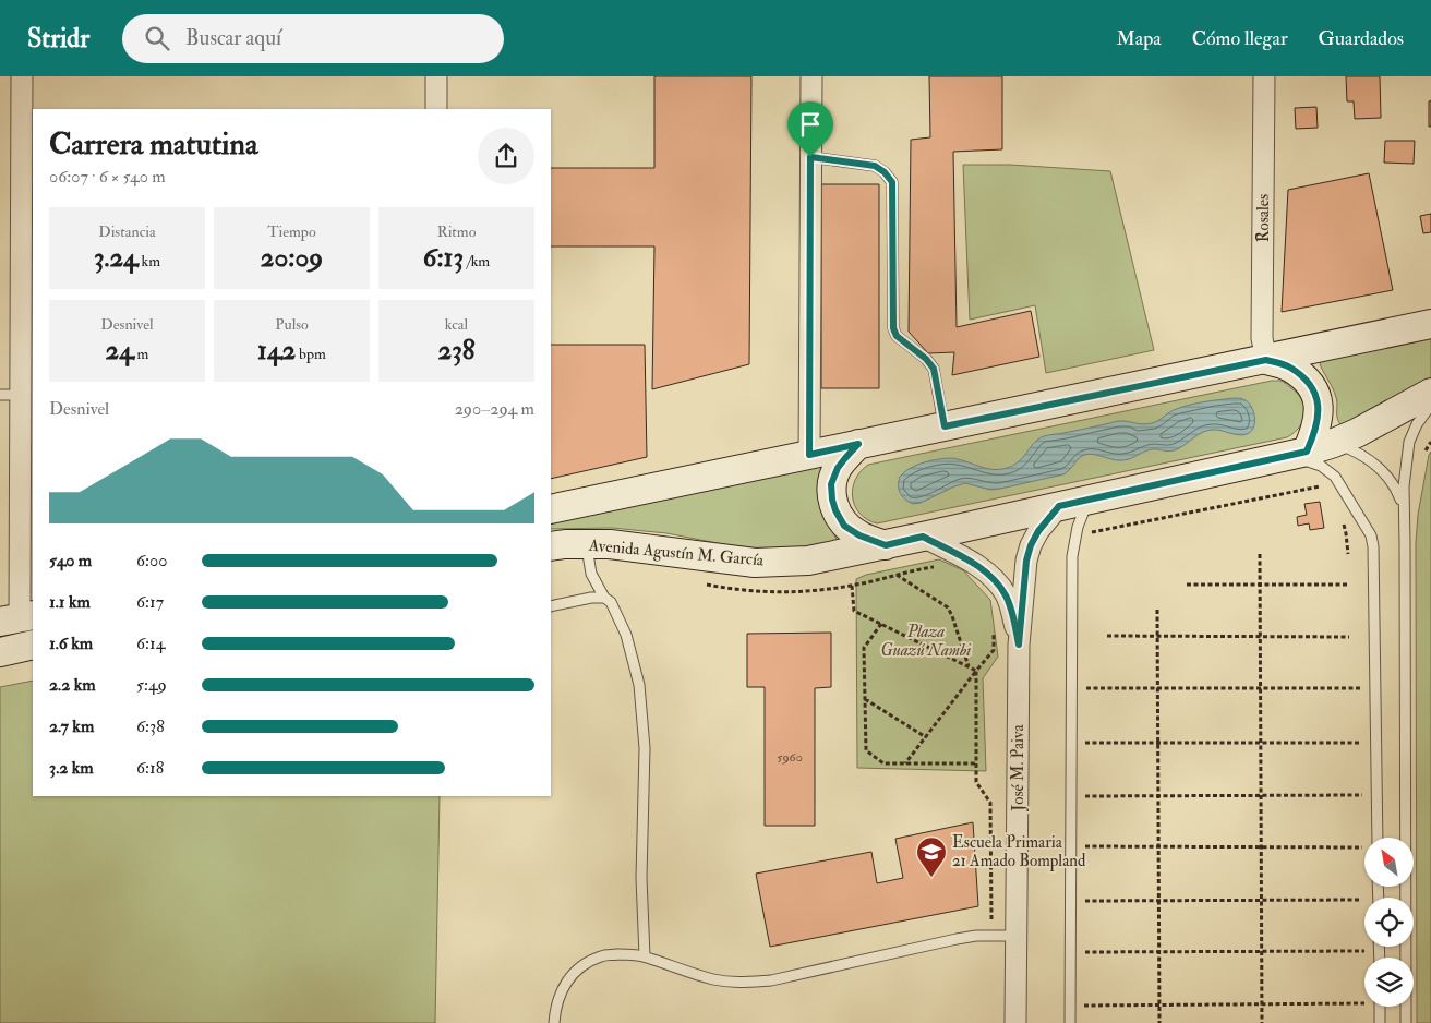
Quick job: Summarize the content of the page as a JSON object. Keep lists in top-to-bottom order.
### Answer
{
  "streets": {
    "main road": ["Avenida Agustín M. García"],
    "street": ["Rosales", "José M. Paiva"]
  },
  "parks": ["Plaza Guazú Nambi"],
  "places": {
    "school or university": ["Escuela Primaria 21 Amado Bompland"]
  },
  "house_numbers": ["5960"],
  "north": "top left",
  "page": {
    "header": "Stridr",
    "search": "Buscar aquí",
    "nav": ["Mapa", "Cómo llegar", "Guardados"],
    "heading": ["Carrera matutina", "06:07 · 6 × 540 m"],
    "stats": [
      ["Distancia", "3.24 km"],
      ["Tiempo", "20:09"],
      ["Ritmo", "6:13 /km"],
      ["Desnivel", "24 m"],
      ["Pulso", "142 bpm"],
      ["kcal", "238"]
    ],
    "chart": ["Desnivel", "290–294 m"],
    "list": [
      {
        "name": "540 m",
        "note": "6:00"
      },
      {
        "name": "1.1 km",
        "note": "6:17"
      },
      {
        "name": "1.6 km",
        "note": "6:14"
      },
      {
        "name": "2.2 km",
        "note": "5:49"
      },
      {
        "name": "2.7 km",
        "note": "6:38"
      },
      {
        "name": "3.2 km",
        "note": "6:18"
      }
    ]
  }
}
